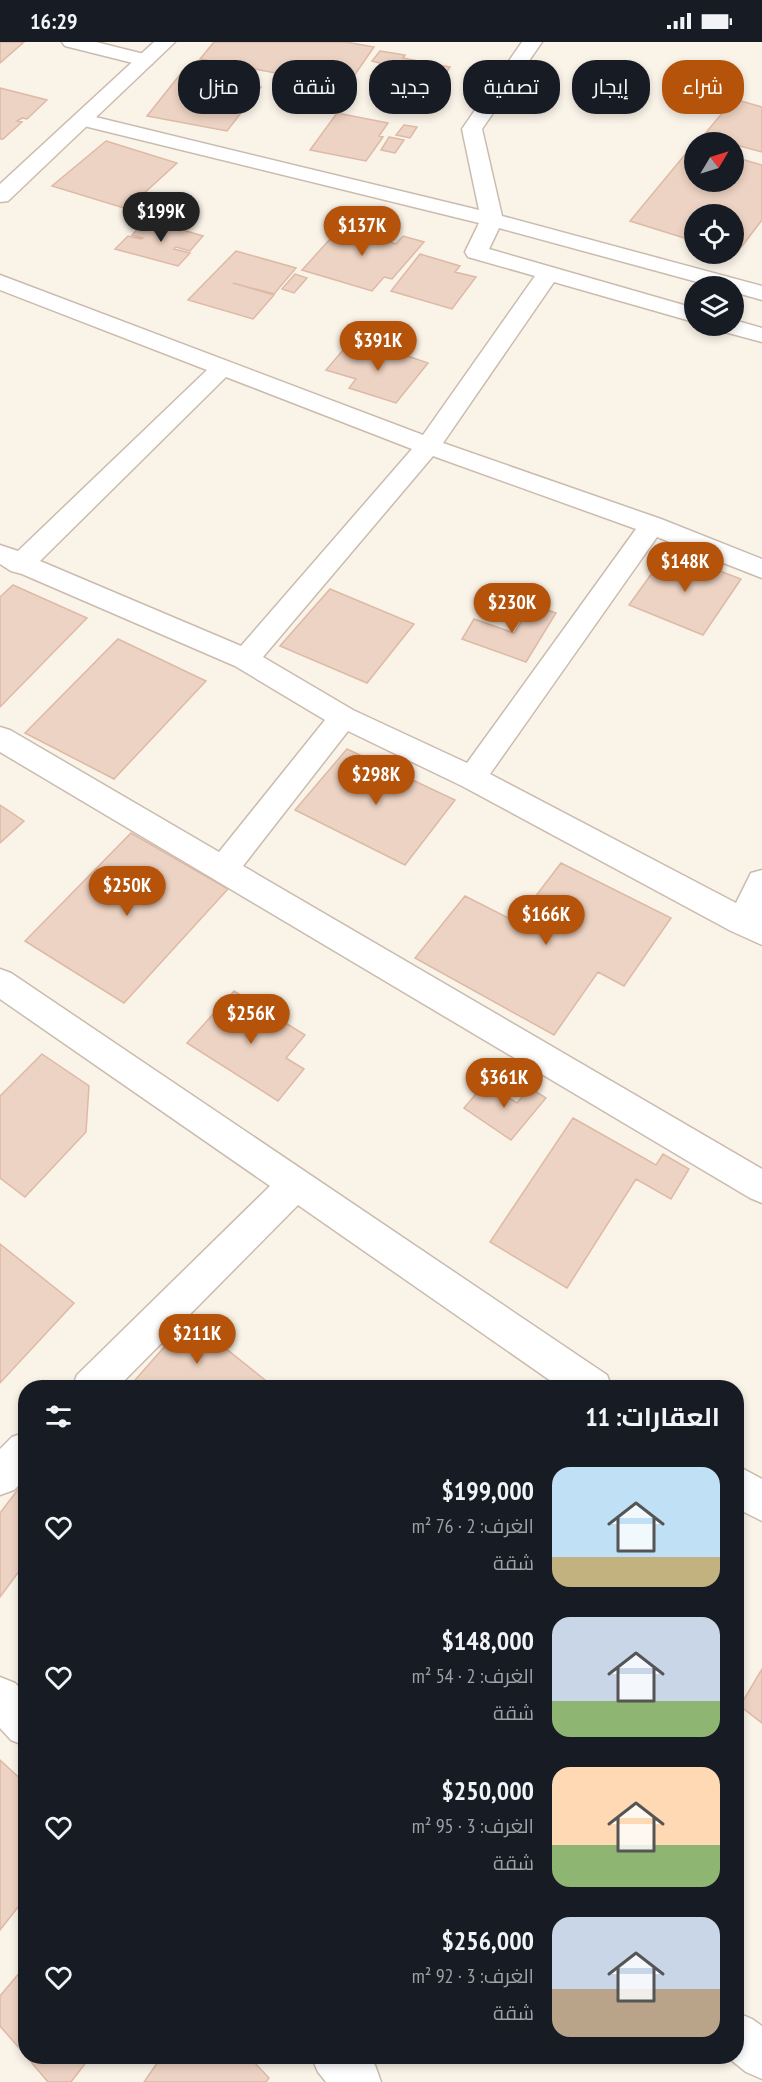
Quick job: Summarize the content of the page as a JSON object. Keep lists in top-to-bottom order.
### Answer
{
  "north": "top right",
  "page": {
    "status": "16:29",
    "chip": [
      "شراء",
      "إيجار",
      "تصفية",
      "جديد",
      "شقة",
      "منزل"
    ],
    "price": [
      "$199K",
      "$137K",
      "$391K",
      "$148K",
      "$230K",
      "$298K",
      "$250K",
      "$166K",
      "$256K",
      "$361K",
      "$211K"
    ],
    "heading": "العقارات: 11",
    "list": [
      {
        "name": "$199,000",
        "note": "الغرف: 2 · 76 m² · شقة"
      },
      {
        "name": "$148,000",
        "note": "الغرف: 2 · 54 m² · شقة"
      },
      {
        "name": "$250,000",
        "note": "الغرف: 3 · 95 m² · شقة"
      },
      {
        "name": "$256,000",
        "note": "الغرف: 3 · 92 m² · شقة"
      }
    ]
  }
}
